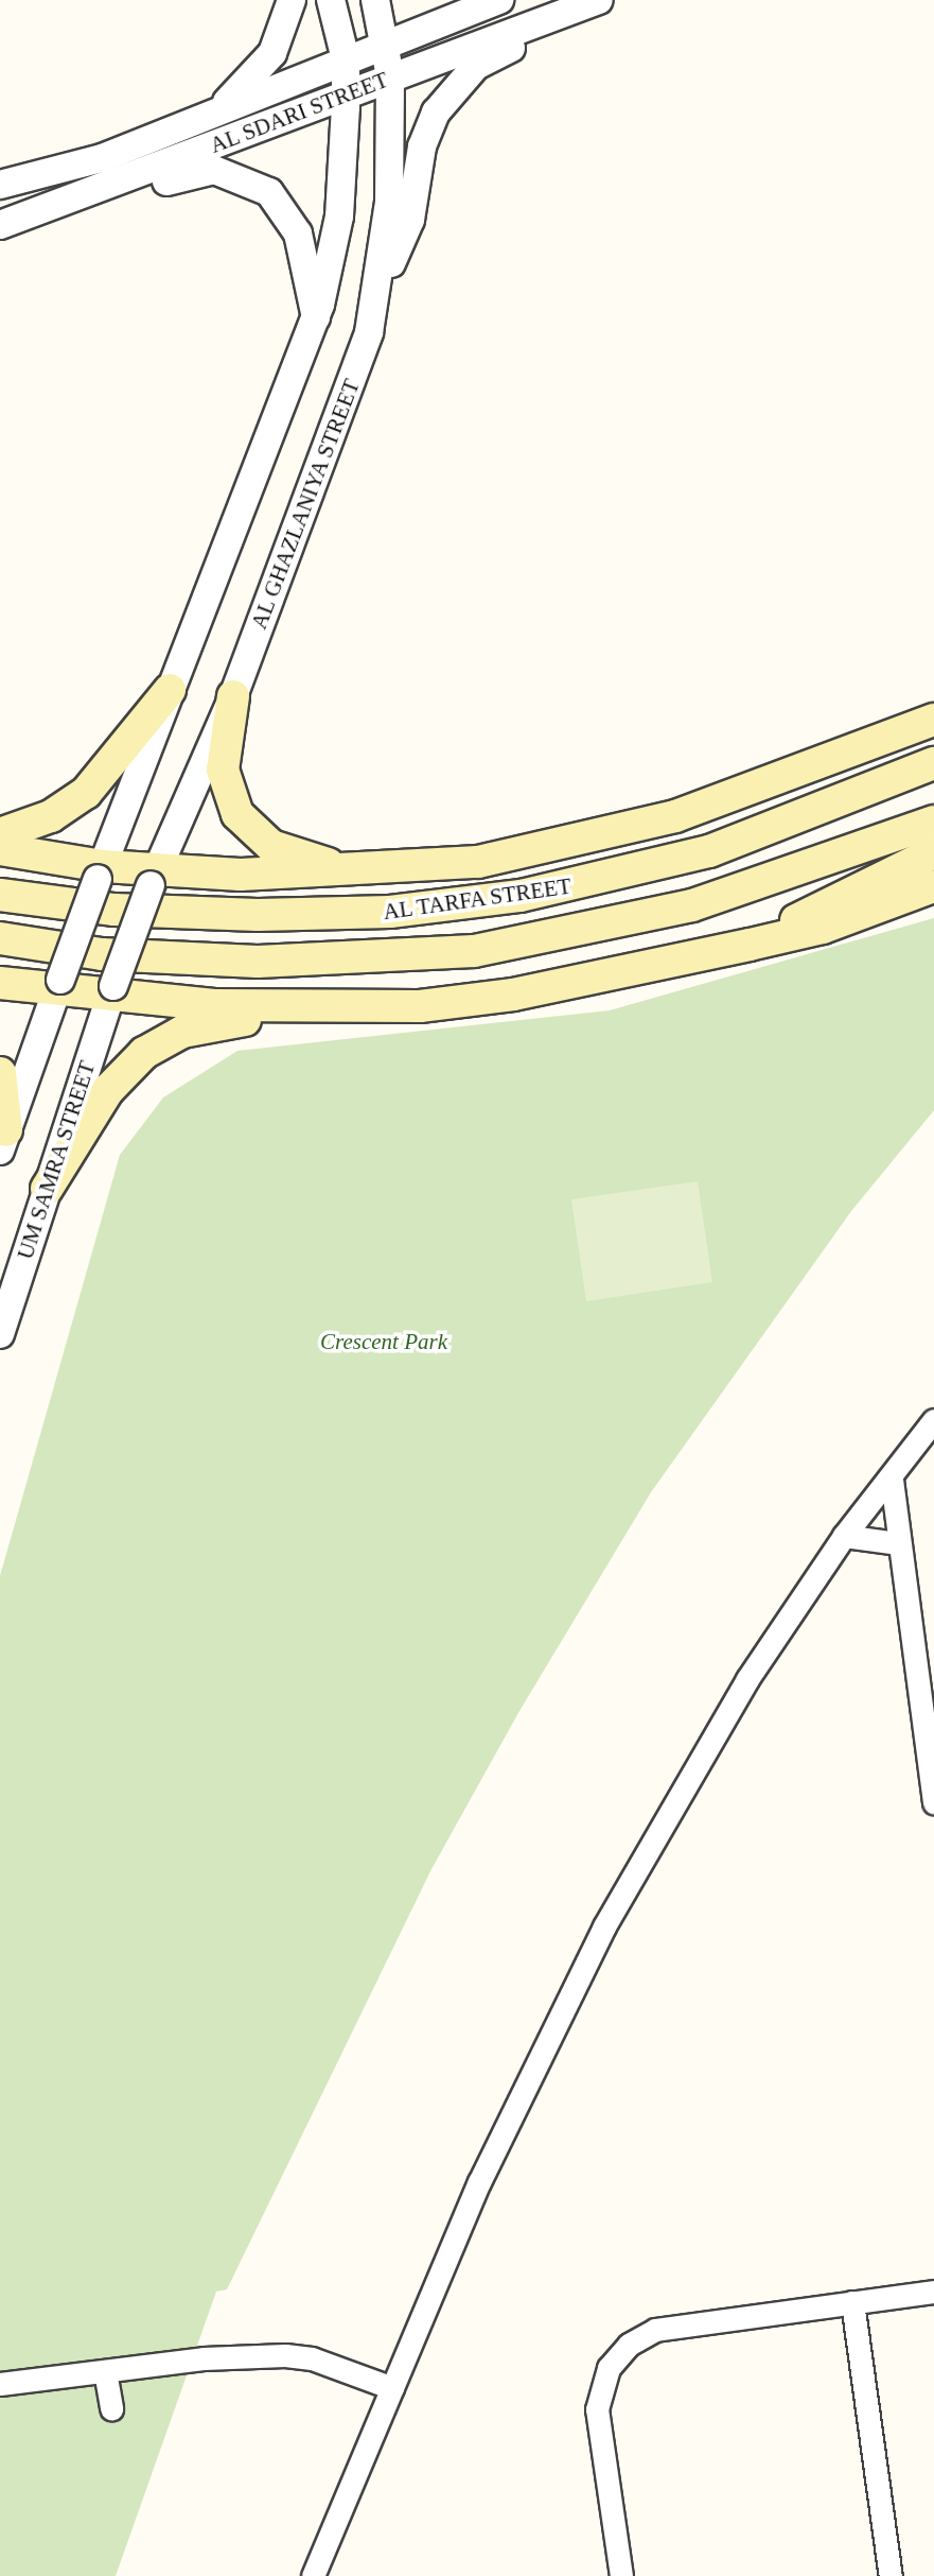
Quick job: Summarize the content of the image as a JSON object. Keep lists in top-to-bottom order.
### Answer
{
  "streets": {
    "main road": ["AL TARFA STREET"],
    "street": ["AL SDARI STREET", "AL GHAZLANIYA STREET", "UM SAMRA STREET"]
  },
  "crossings": [
    ["AL SDARI STREET", "AL GHAZLANIYA STREET"],
    ["AL GHAZLANIYA STREET", "UM SAMRA STREET"]
  ],
  "parks": ["Crescent Park"]
}
